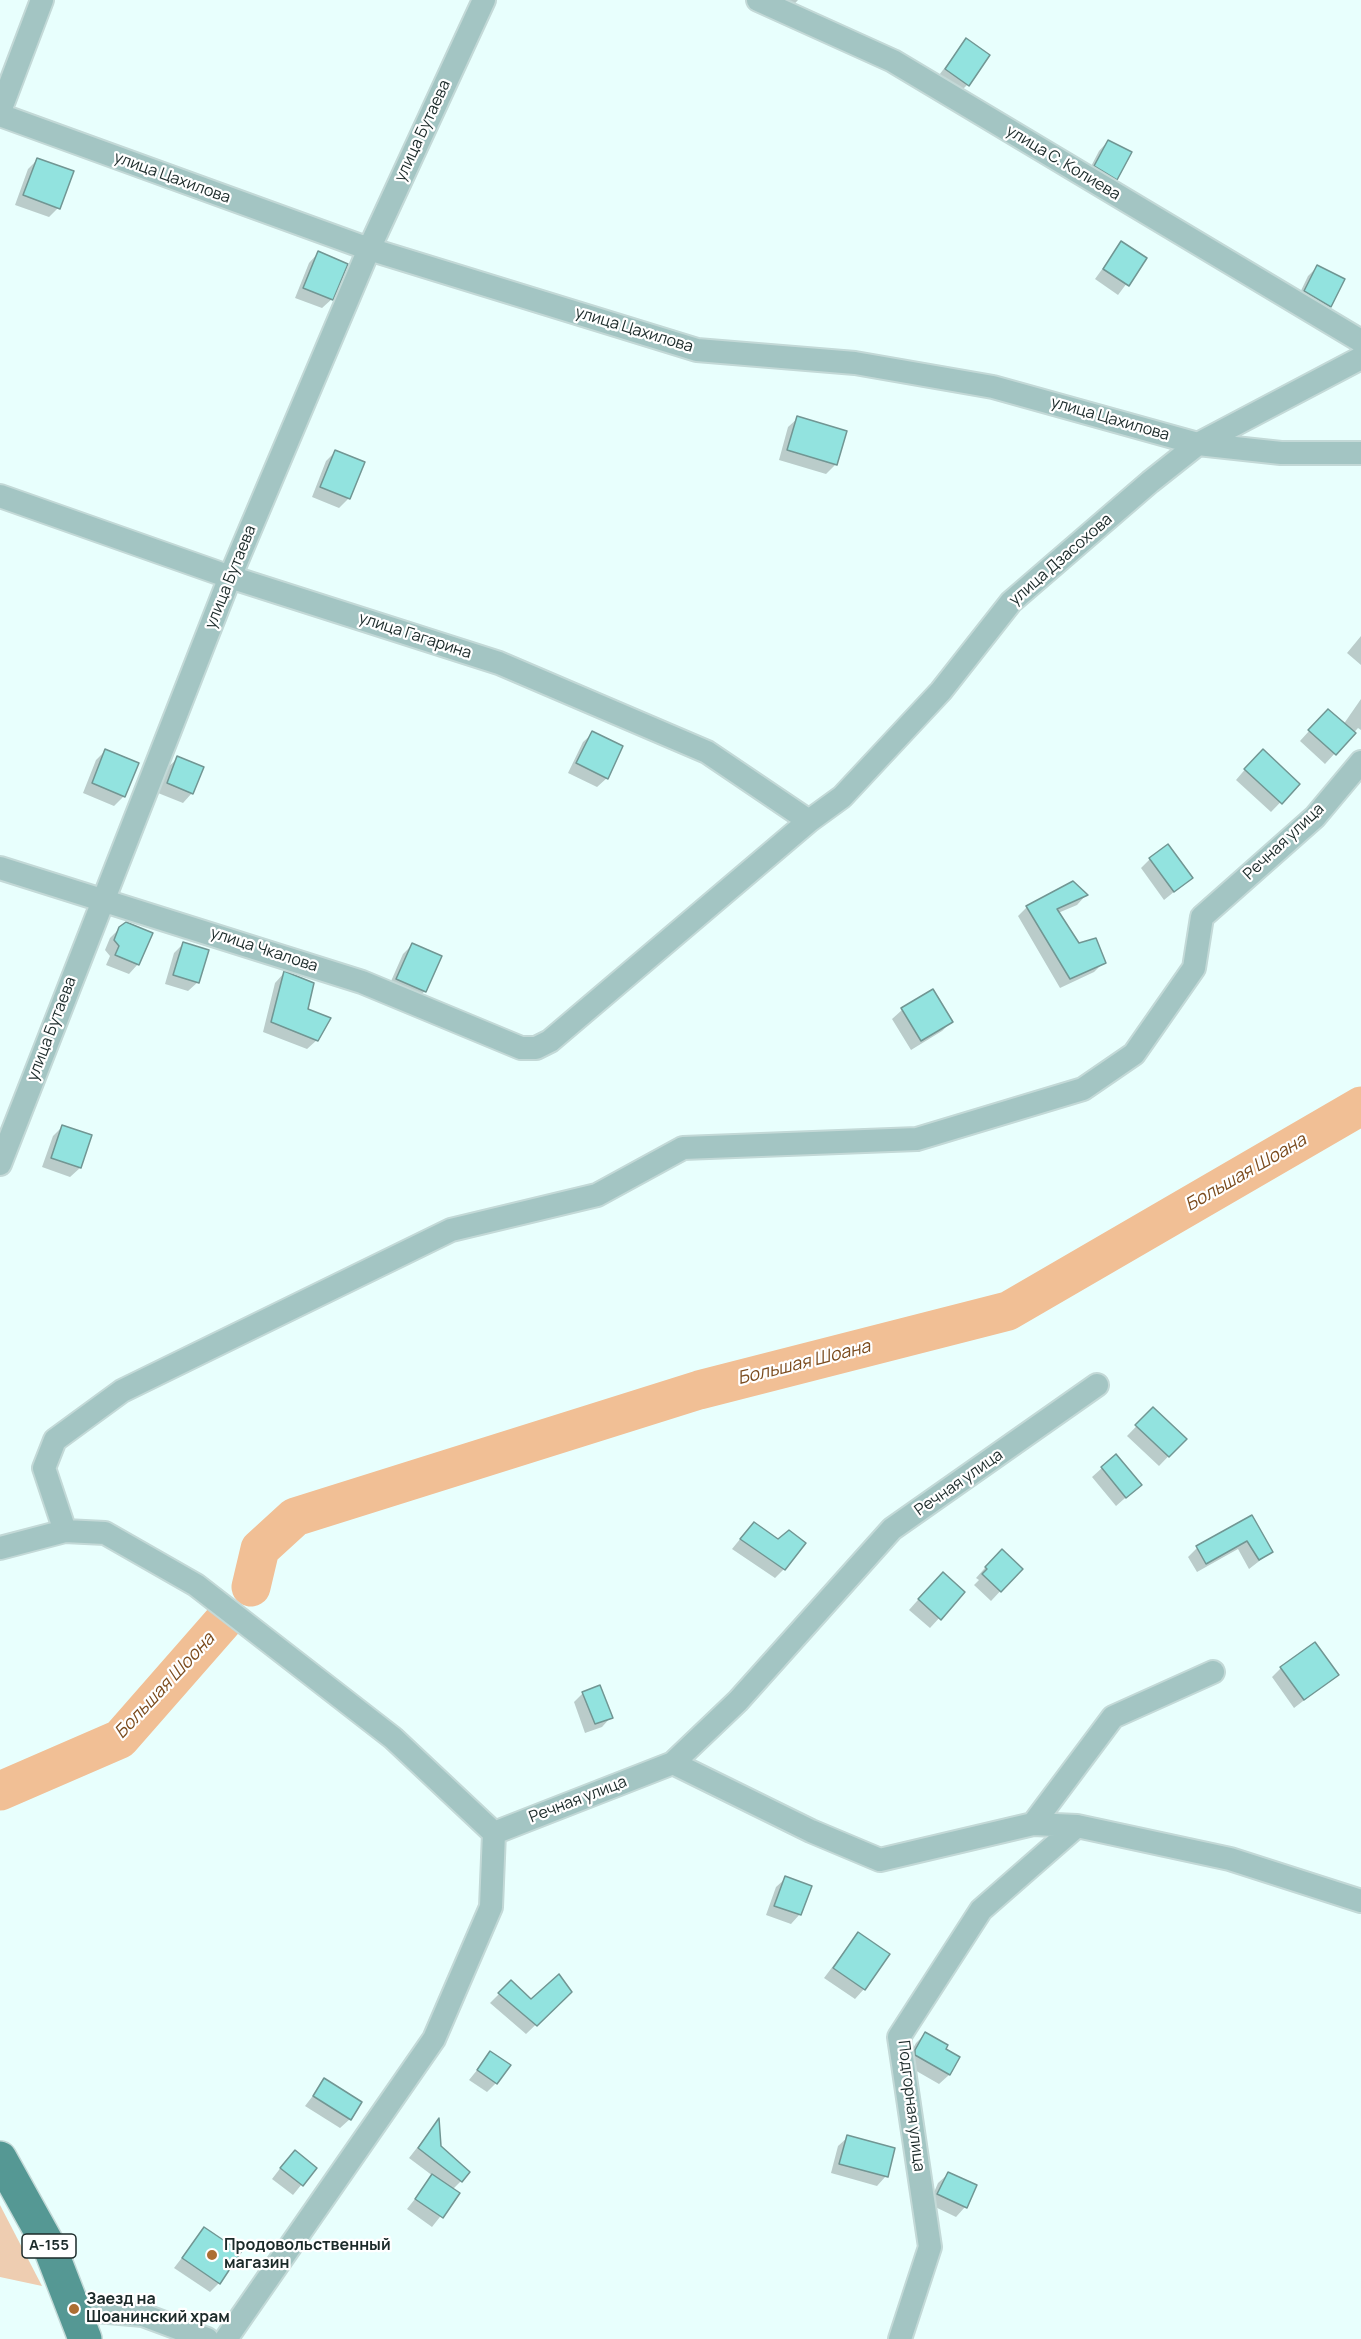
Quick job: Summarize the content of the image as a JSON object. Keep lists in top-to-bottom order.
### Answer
{
  "streets": {
    "main road": ["А-155"],
    "street": [
      "улица Бутаева",
      "улица С. Колиева",
      "улица Цахилова",
      "улица Дзасохова",
      "улица Гагарина",
      "Речная улица",
      "улица Чкалова",
      "Подгорная улица"
    ]
  },
  "crossings": [
    ["улица Бутаева", "улица Цахилова"],
    ["улица Бутаева", "улица Гагарина"],
    ["улица Бутаева", "улица Чкалова"],
    ["улица Цахилова", "улица Дзасохова"],
    ["улица Дзасохова", "улица Гагарина"],
    ["улица Дзасохова", "улица Чкалова"]
  ],
  "water": ["Большая Шоана", "Большая Шоона"],
  "places": ["Продовольственный магазин", "Заезд на Шоанинский храм"]
}
